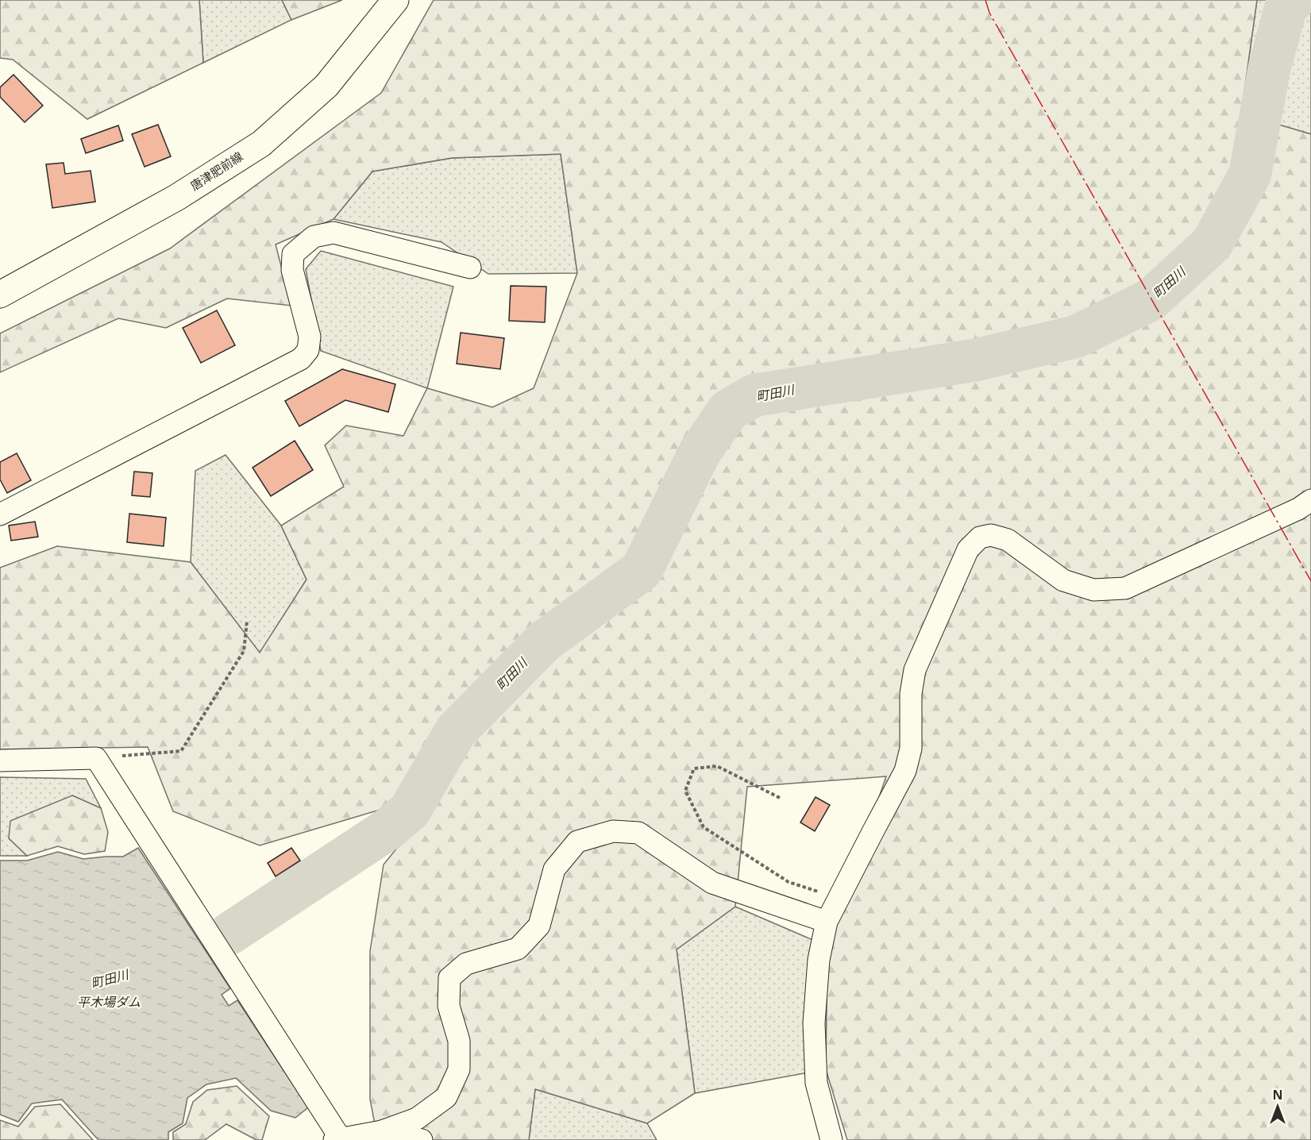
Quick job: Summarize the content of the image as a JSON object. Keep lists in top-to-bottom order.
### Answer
{
  "streets": {
    "main road": ["唐津肥前線"]
  },
  "water": ["町田川", "平木場ダム"],
  "north": "top"
}
